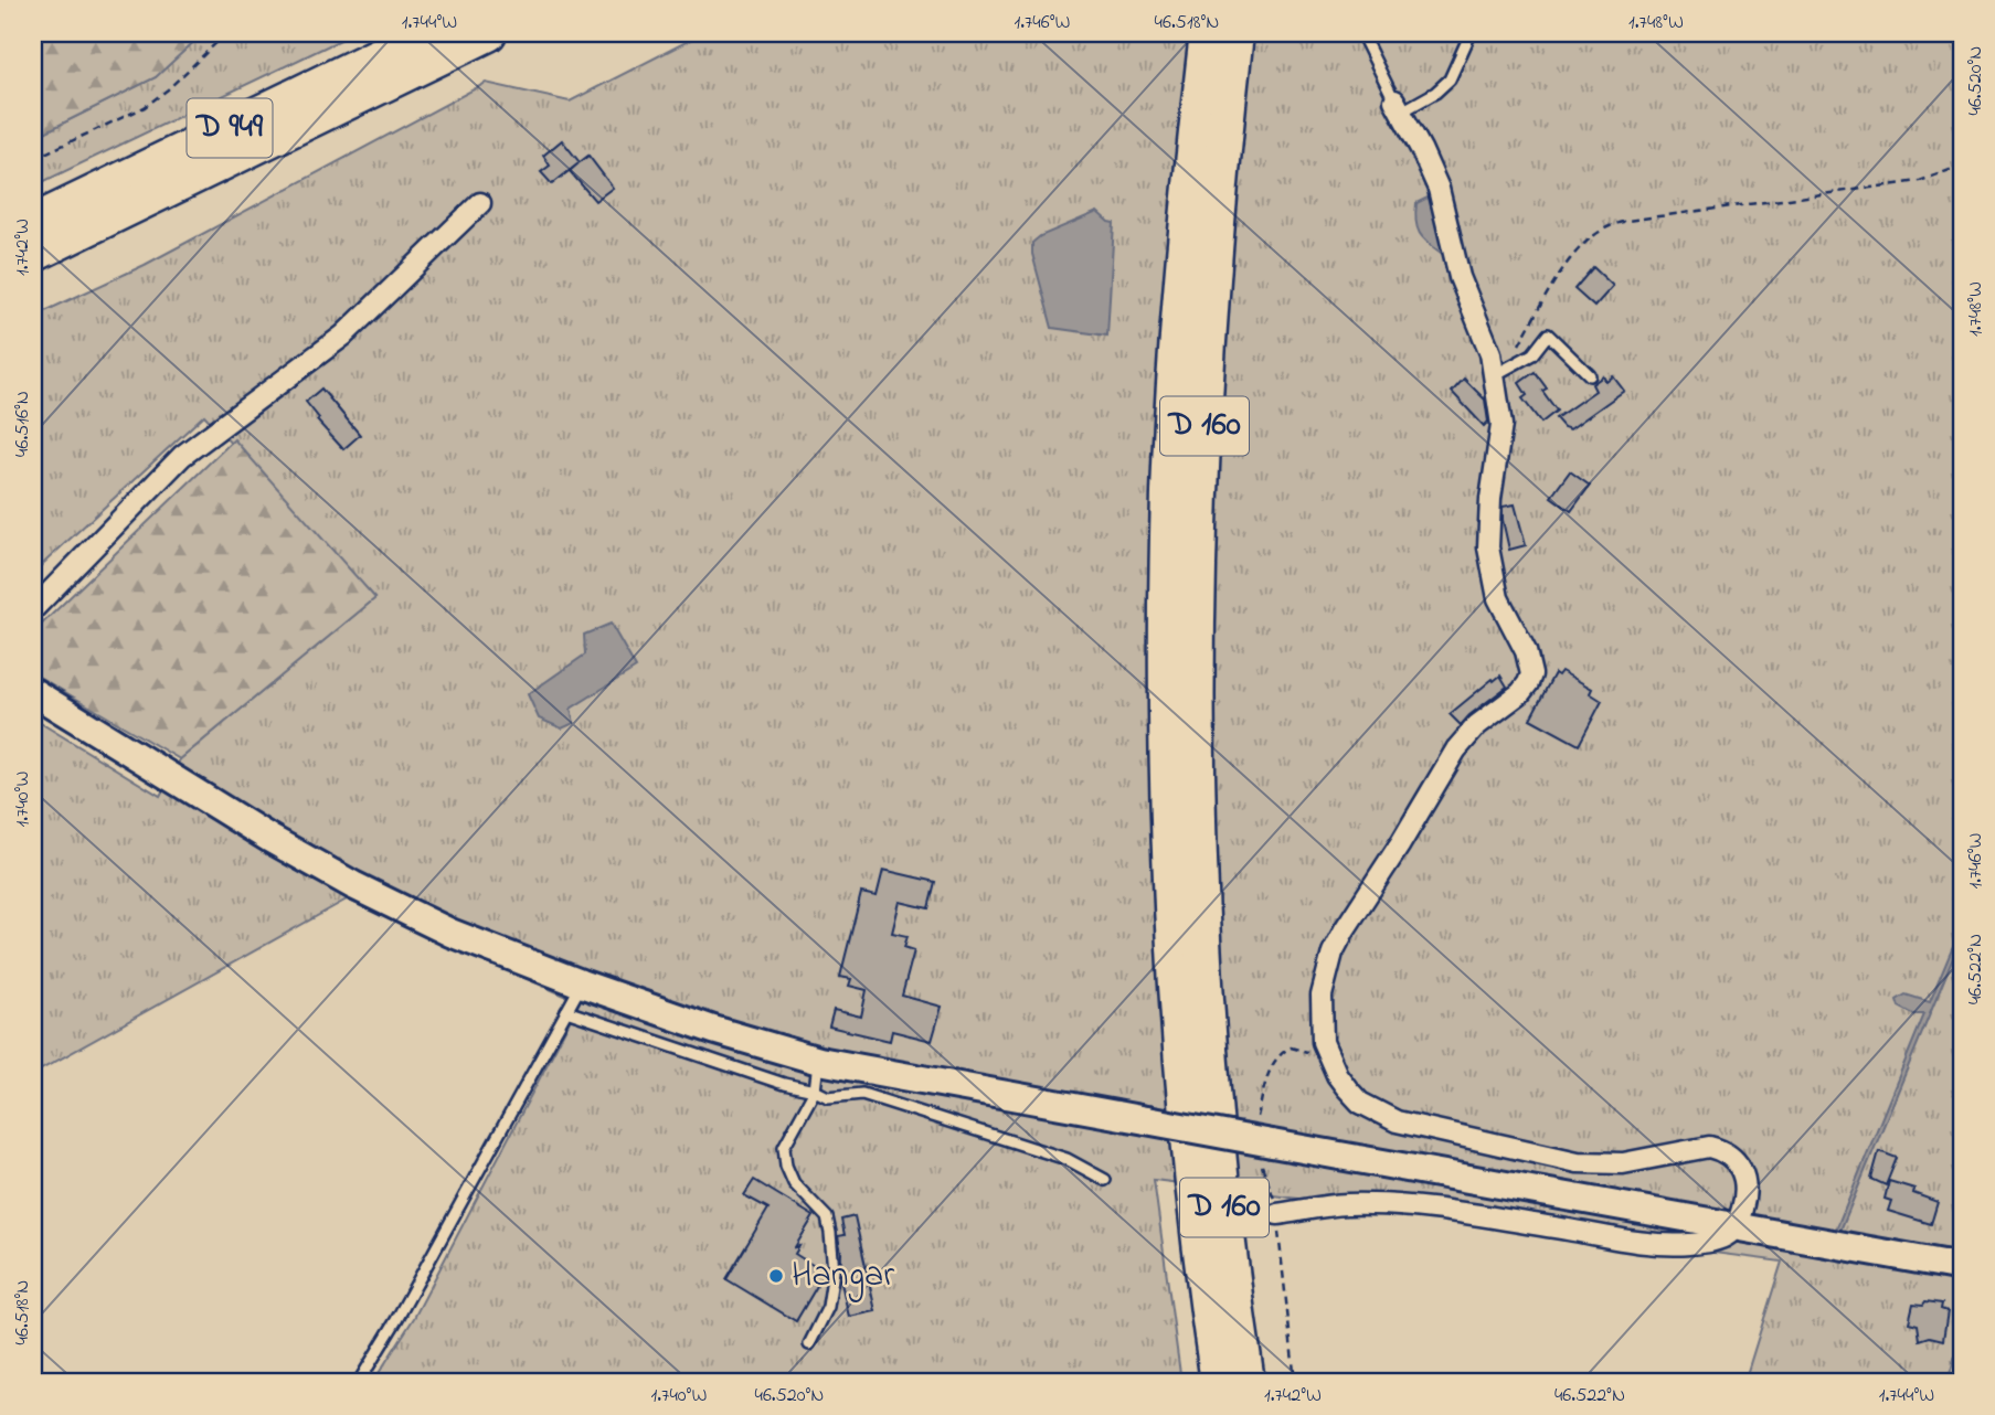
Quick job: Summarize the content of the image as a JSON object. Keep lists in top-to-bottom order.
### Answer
{
  "streets": {
    "highway": ["D 949", "D 160"]
  },
  "places": ["Hangar"],
  "coordinates": [
    "1.744°W",
    "1.746°W",
    "46.518°N",
    "1.748°W",
    "46.520°N",
    "1.742°W",
    "46.516°N",
    "1.740°W",
    "46.522°N"
  ]
}
